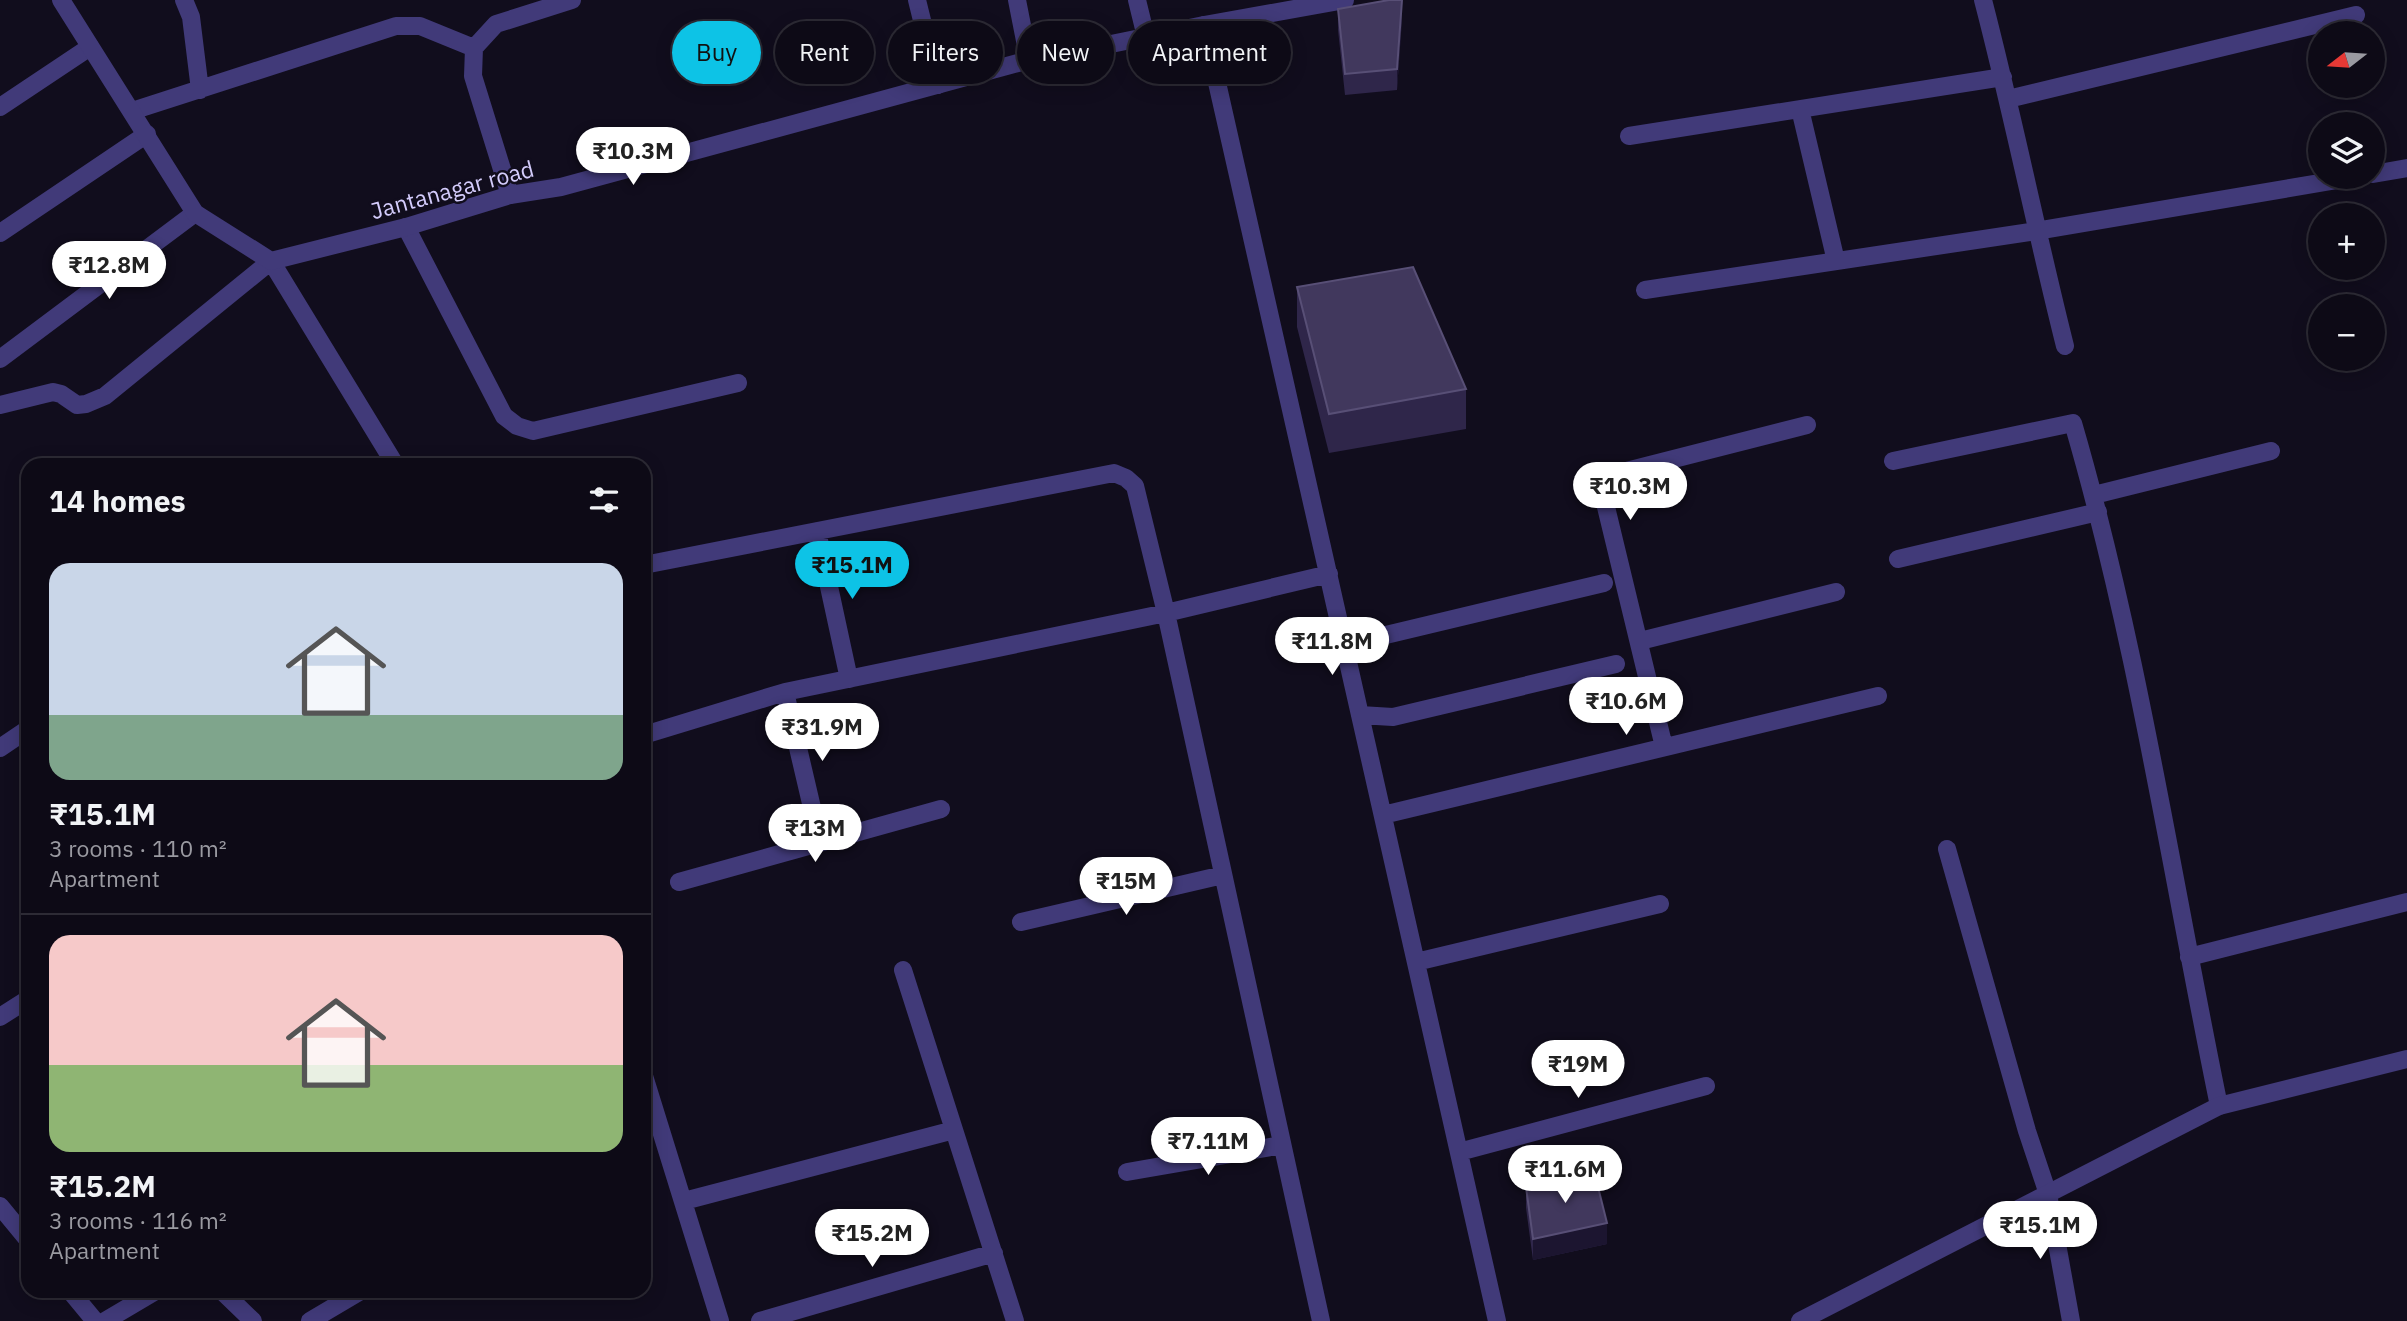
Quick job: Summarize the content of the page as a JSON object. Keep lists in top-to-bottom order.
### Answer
{
  "streets": {
    "street": ["Jantanagar road"]
  },
  "north": "left",
  "page": {
    "map_buttons": ["+", "−"],
    "chip": [
      "Buy",
      "Rent",
      "Filters",
      "New",
      "Apartment"
    ],
    "price": [
      "₹10.3M",
      "₹12.8M",
      "₹10.3M",
      "₹15.1M",
      "₹11.8M",
      "₹10.6M",
      "₹31.9M",
      "₹13M",
      "₹15M",
      "₹19M",
      "₹7.11M",
      "₹11.6M",
      "₹15.1M",
      "₹15.2M"
    ],
    "heading": "14 homes",
    "list": [
      {
        "name": "₹15.1M",
        "note": "3 rooms · 110 m² · Apartment"
      },
      {
        "name": "₹15.2M",
        "note": "3 rooms · 116 m² · Apartment"
      }
    ]
  }
}
